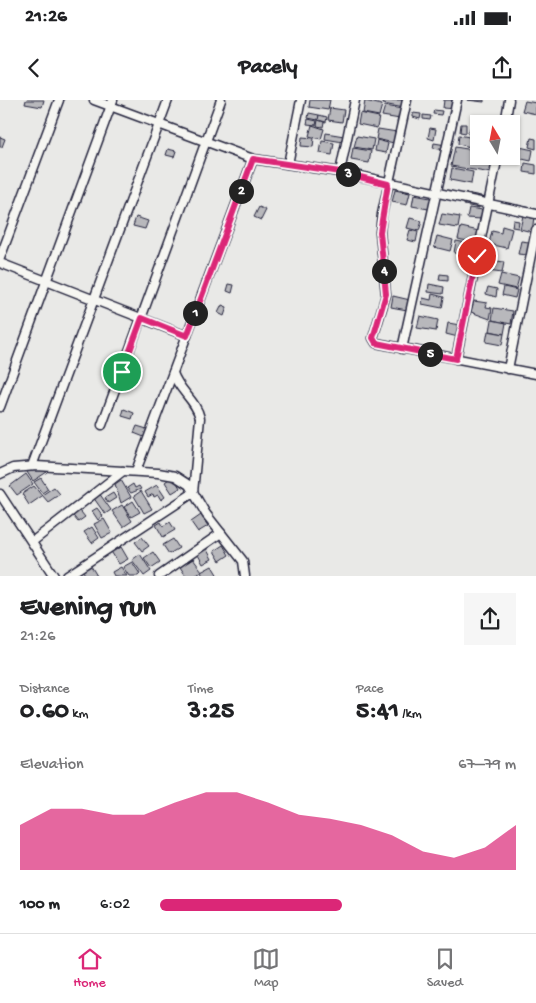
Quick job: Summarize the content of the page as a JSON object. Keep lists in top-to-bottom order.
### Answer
{
  "north": "top",
  "page": {
    "status": "21:26",
    "header": "Pacely",
    "pins": [
      "3",
      "2",
      "4",
      "1",
      "5"
    ],
    "heading": ["Evening run", "21:26"],
    "stats": [
      ["Distance", "0.60 km"],
      ["Time", "3:25"],
      ["Pace", "5:41 /km"]
    ],
    "chart": ["Elevation", "67–79 m"],
    "list": [
      {
        "name": "100 m",
        "note": "6:02"
      }
    ],
    "tabs": ["Home", "Map", "Saved"]
  }
}
